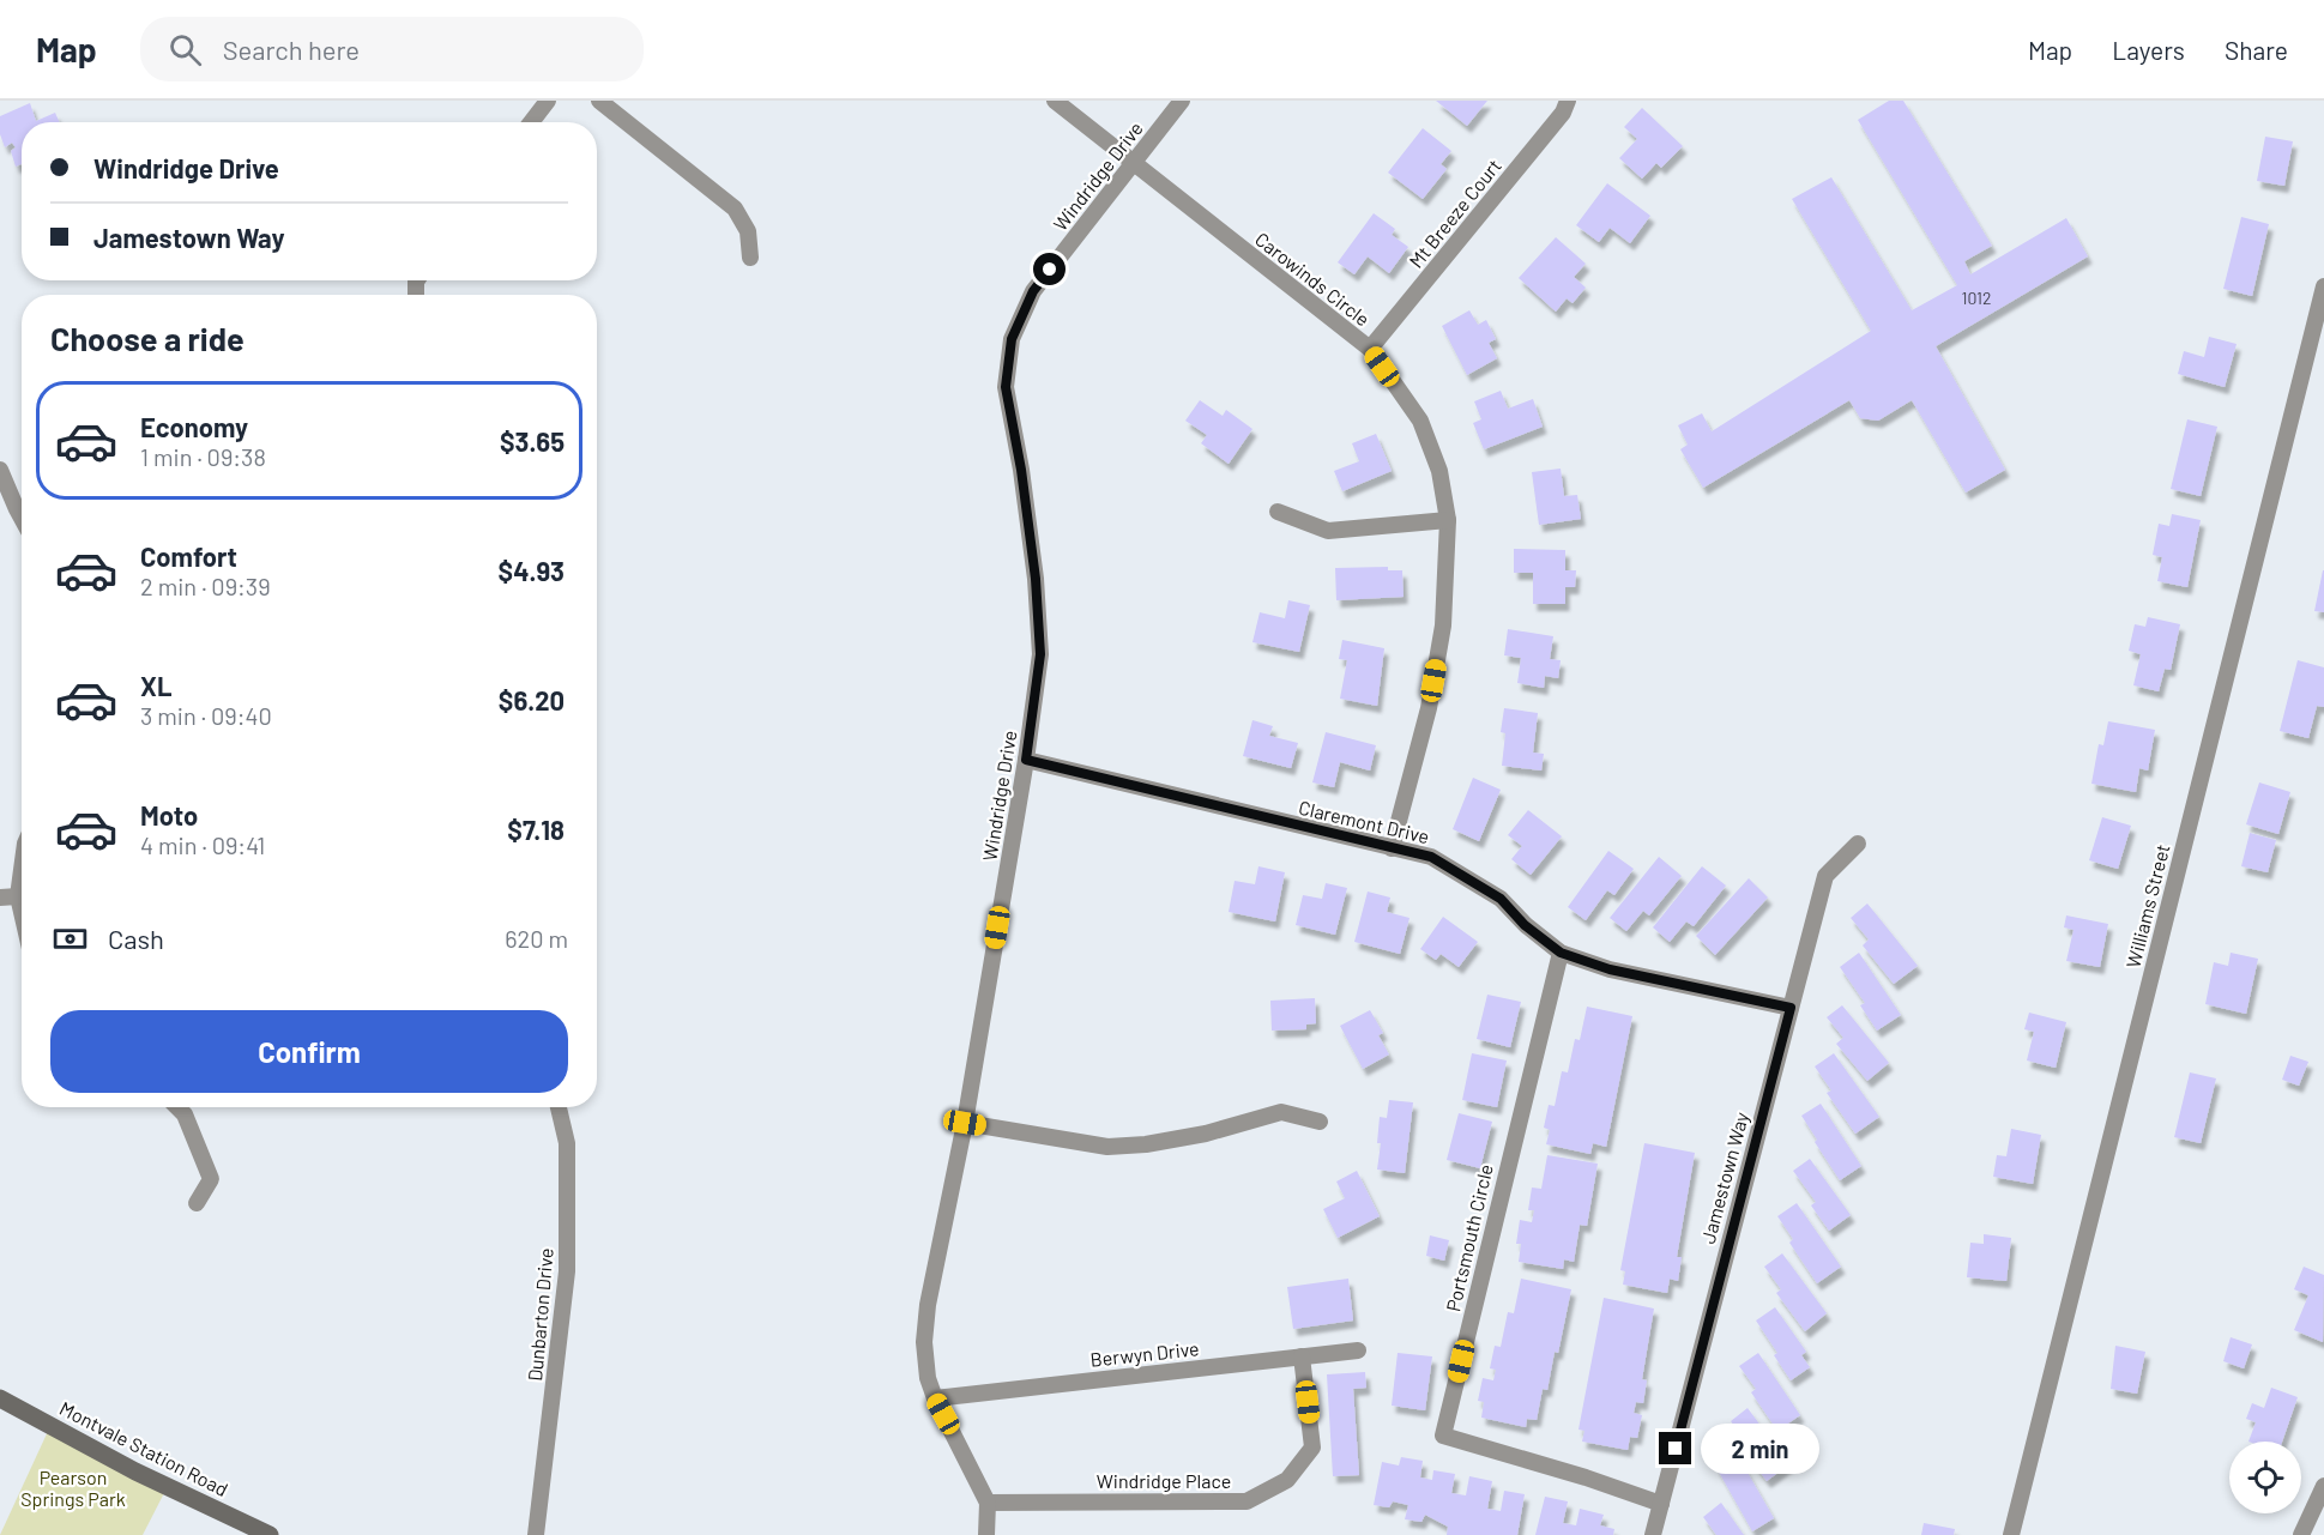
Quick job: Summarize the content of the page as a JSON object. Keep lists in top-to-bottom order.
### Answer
{
  "streets": {
    "street": [
      "Windridge Drive",
      "Mt Breeze Court",
      "Carowinds Circle",
      "Claremont Drive",
      "Williams Street",
      "Jamestown Way",
      "Portsmouth Circle",
      "Dunbarton Drive",
      "Berwyn Drive",
      "Montvale Station Road",
      "Windridge Place"
    ]
  },
  "crossings": [
    ["Windridge Drive", "Carowinds Circle"],
    ["Windridge Drive", "Claremont Drive"],
    ["Windridge Drive", "Berwyn Drive"],
    ["Windridge Drive", "Windridge Place"],
    ["Mt Breeze Court", "Carowinds Circle"],
    ["Carowinds Circle", "Claremont Drive"],
    ["Claremont Drive", "Jamestown Way"],
    ["Claremont Drive", "Portsmouth Circle"],
    ["Jamestown Way", "Portsmouth Circle"],
    ["Berwyn Drive", "Windridge Place"]
  ],
  "parks": ["Pearson Springs Park"],
  "house_numbers": ["1012"],
  "page": {
    "header": "Map",
    "search": "Search here",
    "nav": ["Map", "Layers", "Share"],
    "banner": ["Windridge Drive", "Jamestown Way"],
    "heading": "Choose a ride",
    "list": [
      {
        "name": "Economy",
        "note": "1 min · 09:38",
        "value": "$3.65"
      },
      {
        "name": "Comfort",
        "note": "2 min · 09:39",
        "value": "$4.93"
      },
      {
        "name": "XL",
        "note": "3 min · 09:40",
        "value": "$6.20"
      },
      {
        "name": "Moto",
        "note": "4 min · 09:41",
        "value": "$7.18"
      }
    ],
    "pay": ["Cash", "620 m"],
    "buttons": "Confirm",
    "bubble": "2 min"
  }
}
